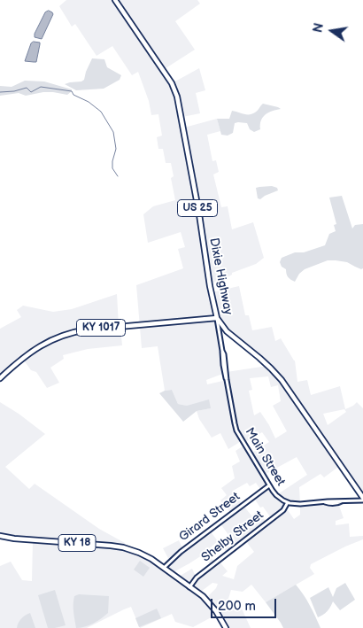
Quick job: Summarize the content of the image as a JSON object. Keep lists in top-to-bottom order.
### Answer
{
  "streets": {
    "main road": [
      "US 25",
      "Dixie Highway",
      "KY 1017",
      "KY 18"
    ],
    "street": ["Main Street", "Girard Street", "Shelby Street"]
  },
  "crossings": [
    ["Dixie Highway", "KY 1017"],
    ["Dixie Highway", "Main Street"],
    ["KY 1017", "Main Street"],
    ["Main Street", "Girard Street"],
    ["Main Street", "Shelby Street"],
    ["Girard Street", "KY 18"],
    ["Shelby Street", "KY 18"]
  ],
  "scale_bar": "200 m",
  "north": "left"
}
